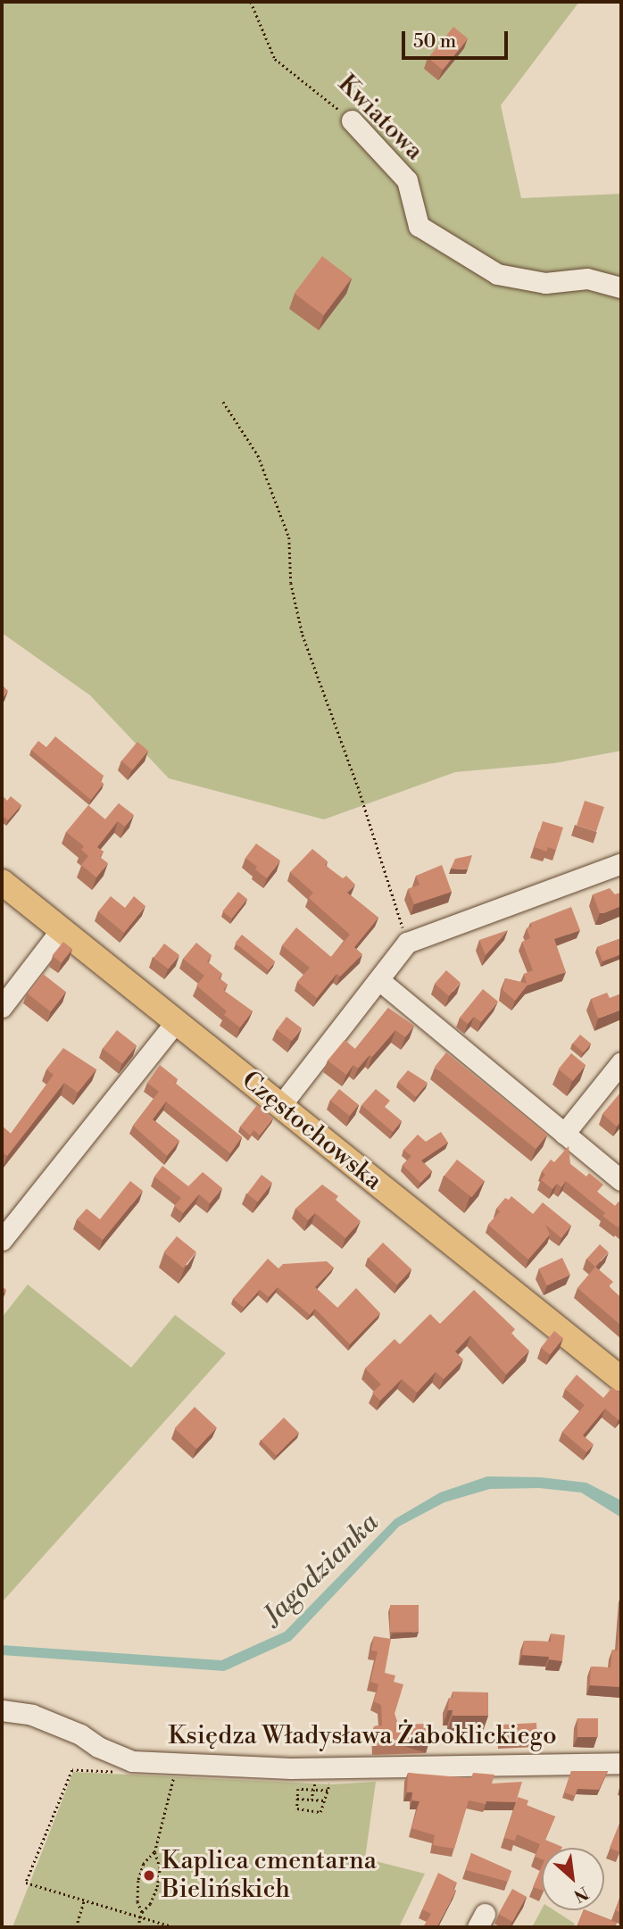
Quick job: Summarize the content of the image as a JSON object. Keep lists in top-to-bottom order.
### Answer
{
  "streets": {
    "main road": ["Częstochowska"],
    "street": ["Kwiatowa", "Księdza Władysława Żaboklickiego"]
  },
  "water": ["Jagodzianka"],
  "places": ["Kaplica cmentarna Bielińskich"],
  "scale_bar": "50 m",
  "north": "bottom right"
}
